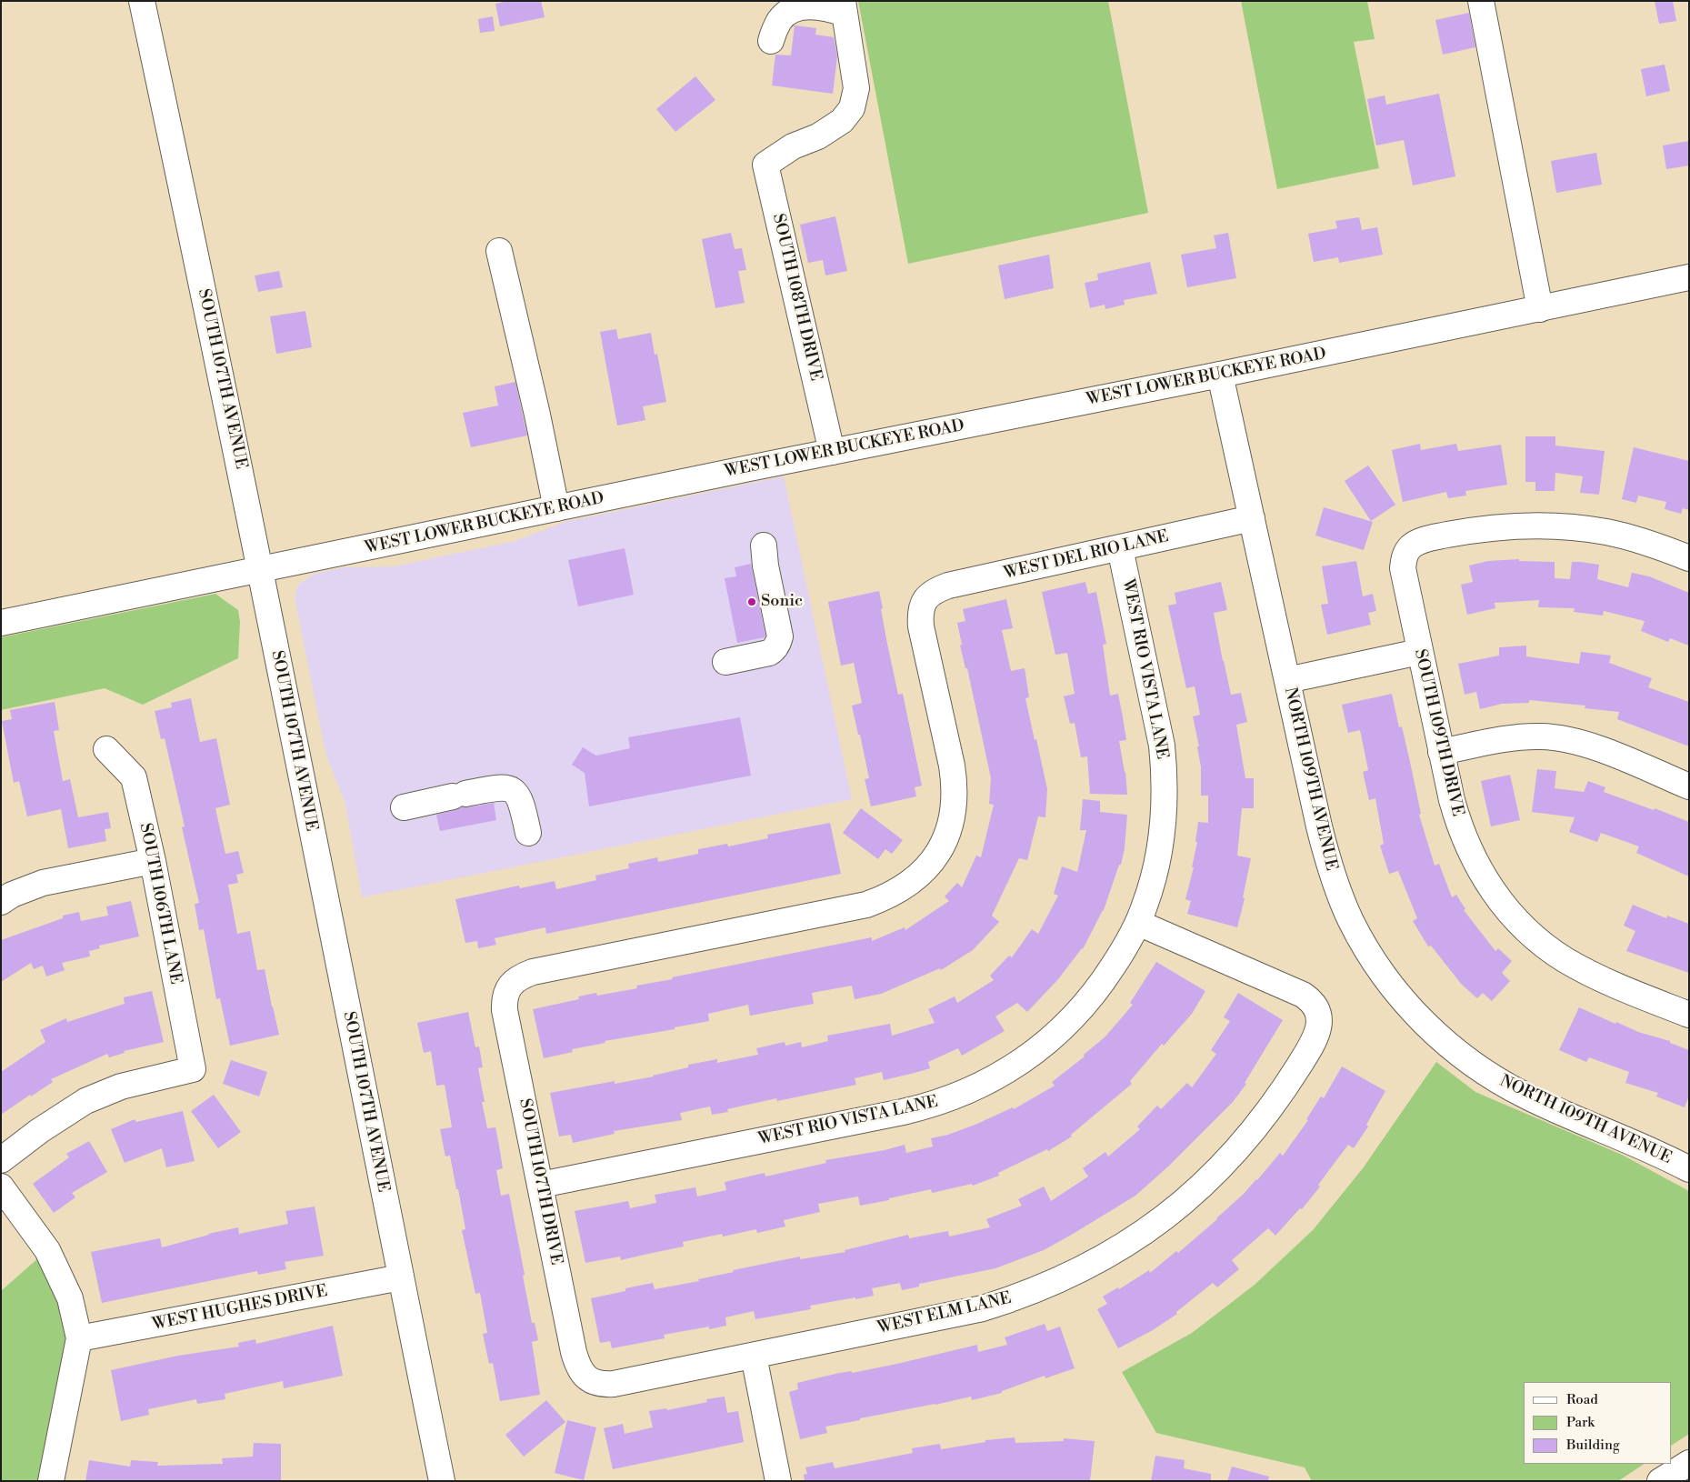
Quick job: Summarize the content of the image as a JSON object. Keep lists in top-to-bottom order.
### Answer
{
  "streets": {
    "street": [
      "SOUTH 108TH DRIVE",
      "WEST LOWER BUCKEYE ROAD",
      "SOUTH 107TH AVENUE",
      "WEST DEL RIO LANE",
      "WEST RIO VISTA LANE",
      "SOUTH 109TH DRIVE",
      "NORTH 109TH AVENUE",
      "SOUTH 106TH LANE",
      "SOUTH 107TH DRIVE",
      "WEST HUGHES DRIVE",
      "WEST ELM LANE"
    ]
  },
  "crossings": [
    ["SOUTH 108TH DRIVE", "WEST LOWER BUCKEYE ROAD"],
    ["WEST LOWER BUCKEYE ROAD", "SOUTH 107TH AVENUE"],
    ["WEST LOWER BUCKEYE ROAD", "NORTH 109TH AVENUE"],
    ["SOUTH 107TH AVENUE", "WEST HUGHES DRIVE"],
    ["WEST DEL RIO LANE", "WEST RIO VISTA LANE"],
    ["WEST DEL RIO LANE", "NORTH 109TH AVENUE"],
    ["WEST DEL RIO LANE", "SOUTH 107TH DRIVE"],
    ["WEST RIO VISTA LANE", "SOUTH 107TH DRIVE"],
    ["WEST RIO VISTA LANE", "WEST ELM LANE"],
    ["SOUTH 107TH DRIVE", "WEST ELM LANE"]
  ],
  "places": ["Sonic"],
  "legend": ["Road", "Park", "Building"]
}
